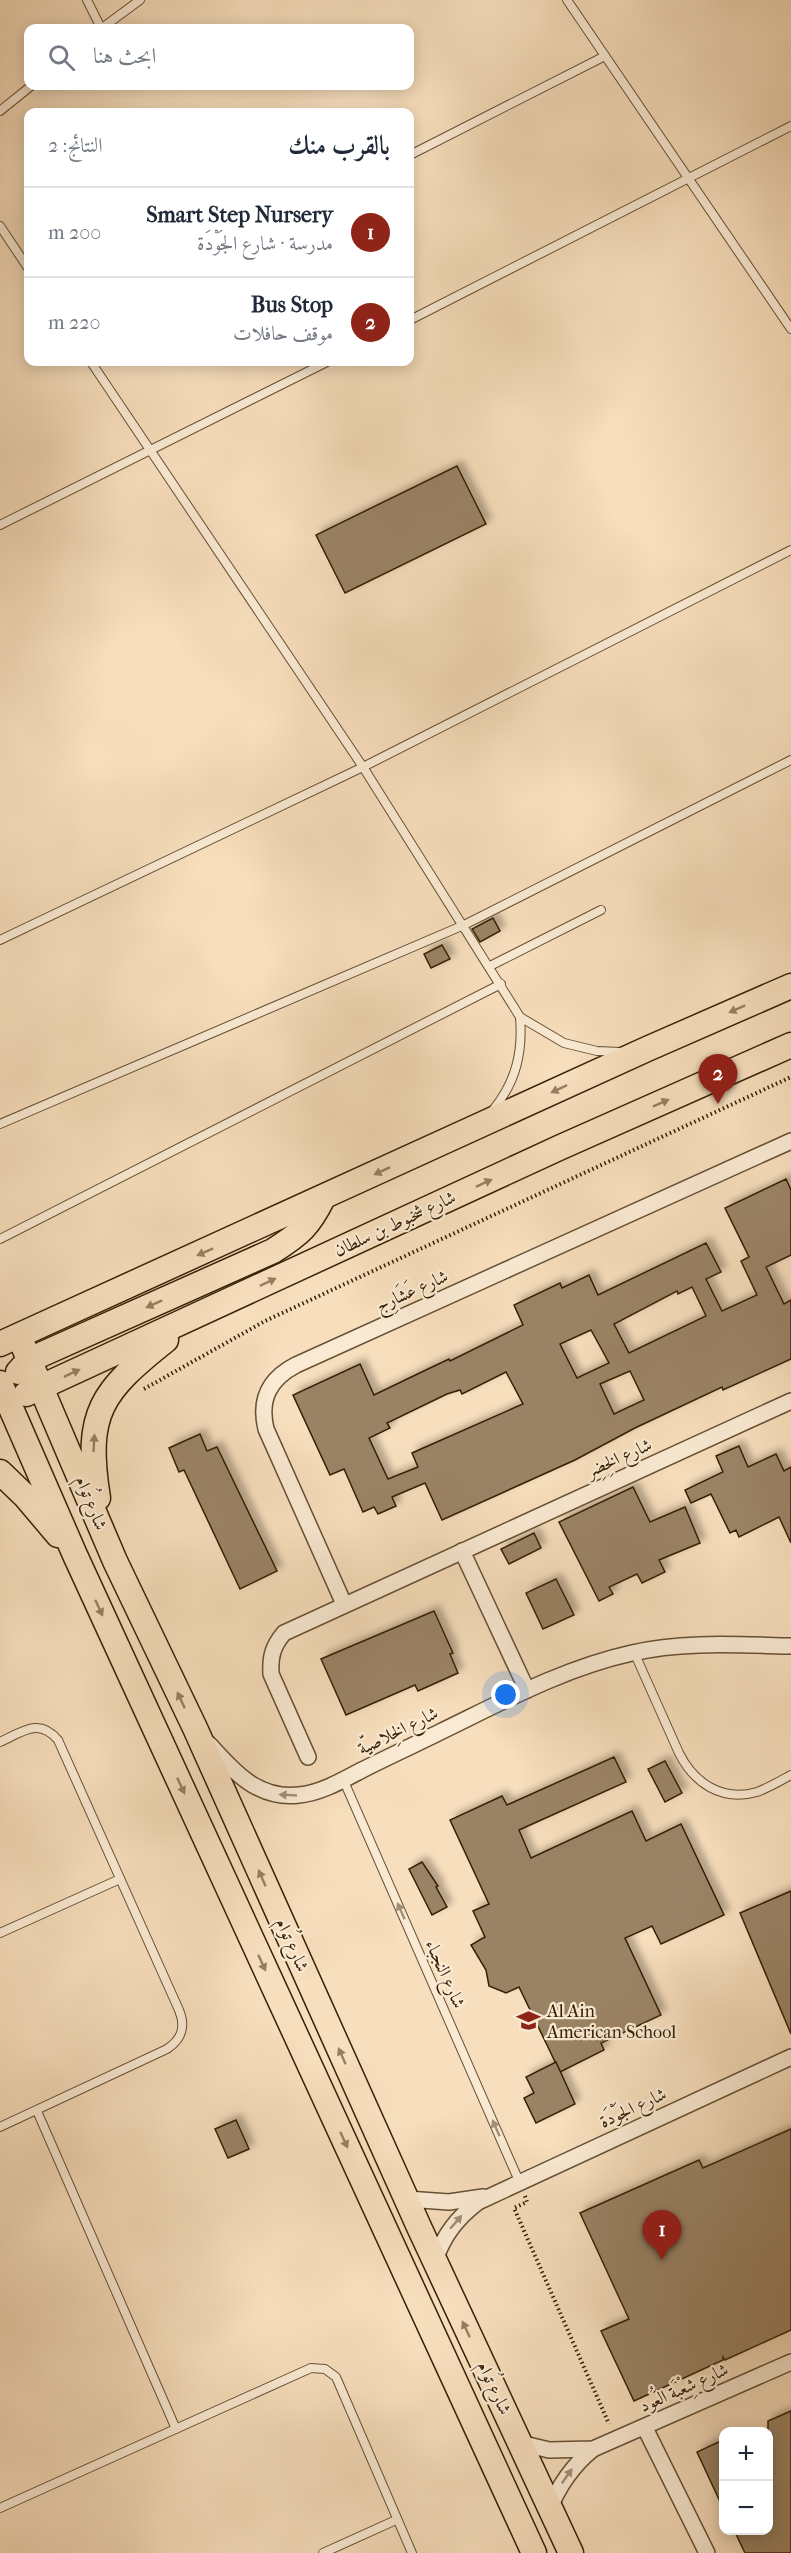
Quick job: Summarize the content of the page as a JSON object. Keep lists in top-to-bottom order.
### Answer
{
  "streets": {
    "main road": ["شارع شخبوط بن سلطان", "شارع تُوام"],
    "street": [
      "شارع عَشَارِج",
      "شارع الخِضِر",
      "شارع الخِلاصيّة",
      "شارع الجَوْدَة",
      "شارع شِعْبَة العُود"
    ],
    "lane": ["شارع النجباء"]
  },
  "crossings": [
    ["شارع شخبوط بن سلطان", "شارع تُوام"],
    ["شارع عَشَارِج", "شارع الخِضِر"],
    ["شارع تُوام", "شارع الخِلاصيّة"],
    ["شارع تُوام", "شارع الجَوْدَة"],
    ["شارع تُوام", "شارع شِعْبَة العُود"],
    ["شارع الخِلاصيّة", "شارع النجباء"],
    ["شارع النجباء", "شارع الجَوْدَة"]
  ],
  "one_way": ["شارع النجباء"],
  "places": {
    "school or university": ["Al Ain American School"]
  },
  "page": {
    "search": "ابحث هنا",
    "heading": ["بالقرب منك", "النتائج: 2"],
    "list": [
      {
        "mark": "1",
        "name": "Smart Step Nursery",
        "note": "مدرسة · شارع الجَوْدَة",
        "value": "200 m"
      },
      {
        "mark": "2",
        "name": "Bus Stop",
        "note": "موقف حافلات",
        "value": "220 m"
      }
    ],
    "pins": ["2", "1"],
    "map_buttons": ["+", "−"]
  }
}
